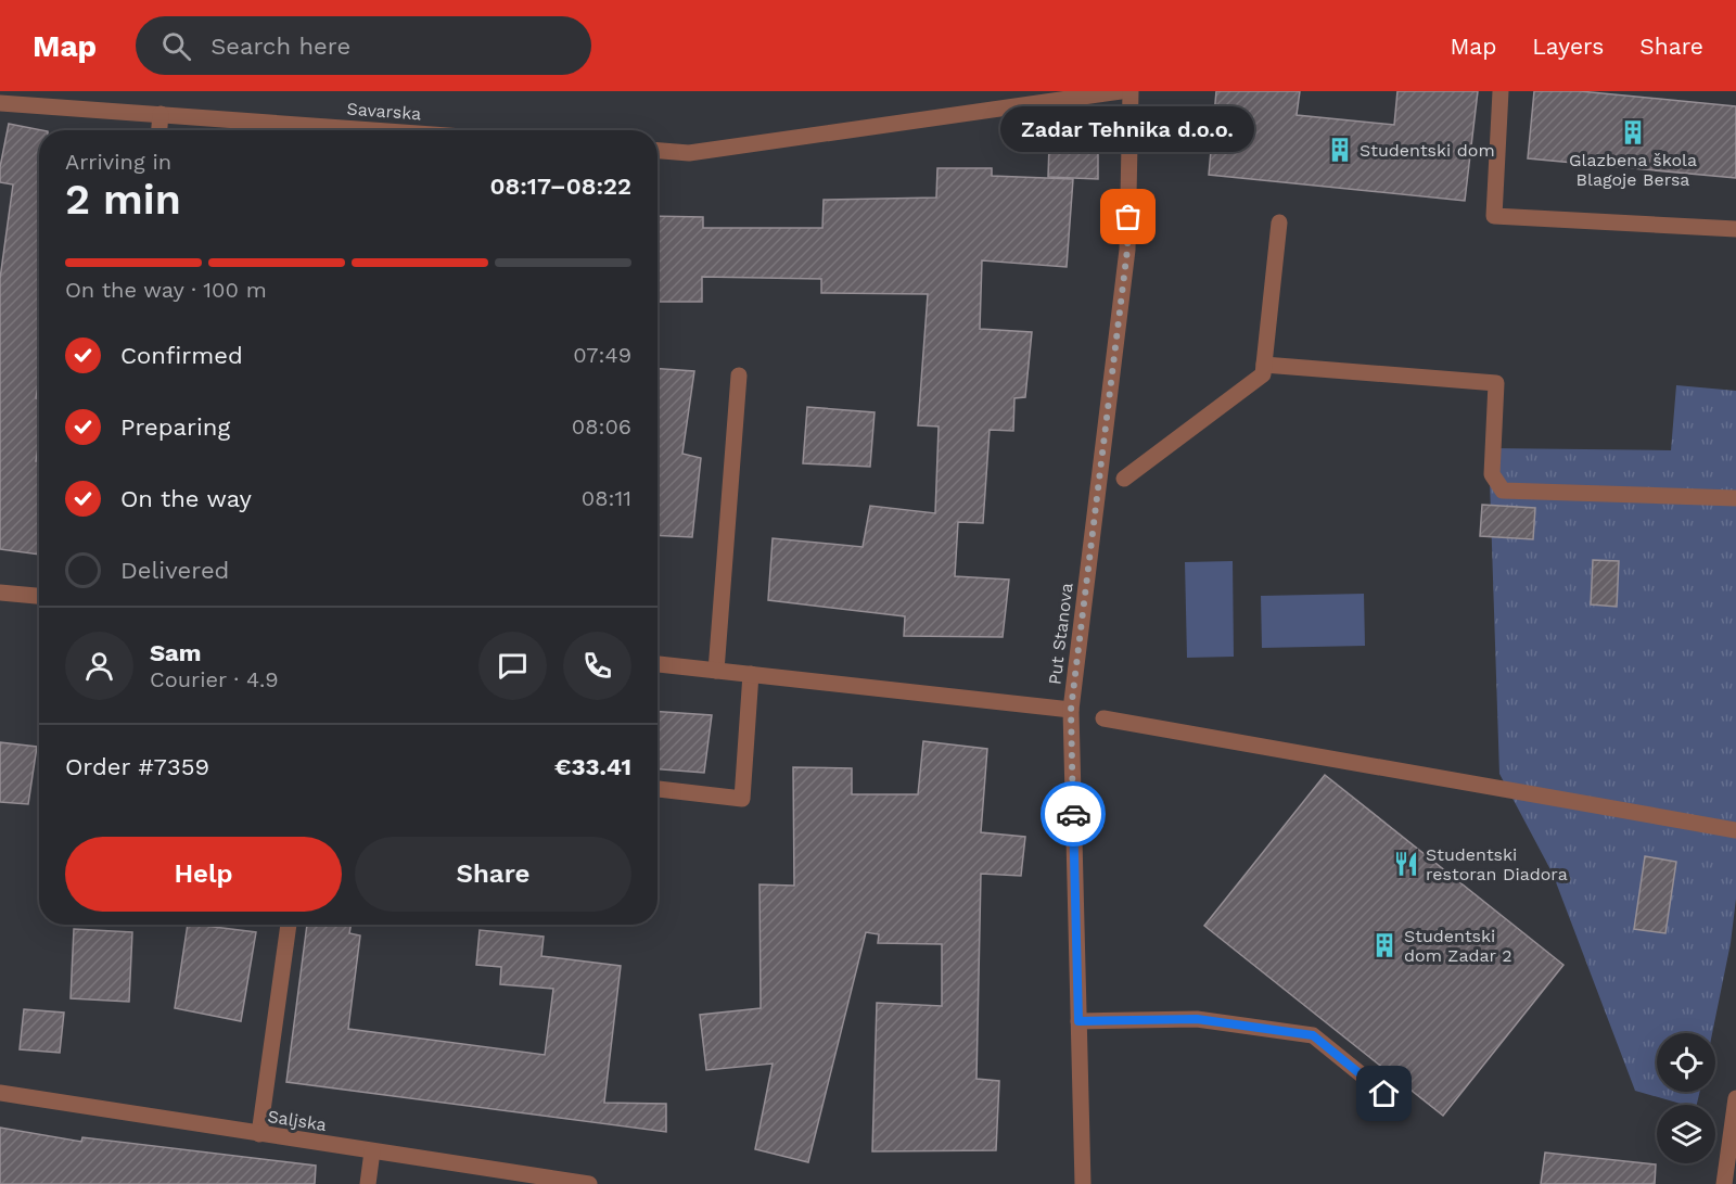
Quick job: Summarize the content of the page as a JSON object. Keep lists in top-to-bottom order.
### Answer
{
  "streets": {
    "street": ["Savarska", "Put Stanova", "Saljska"]
  },
  "places": {
    "building": ["Glazbena škola Blagoje Bersa", "Studentski dom", "Studentski dom Zadar 2"],
    "other": ["Zadar Tehnika d.o.o."],
    "restaurant": ["Studentski restoran Diadora"]
  },
  "page": {
    "header": "Map",
    "search": "Search here",
    "nav": ["Map", "Layers", "Share"],
    "bubble": "Zadar Tehnika d.o.o.",
    "heading": ["2 min", "Arriving in", "08:17–08:22"],
    "panel": [
      "Sam",
      "Courier · 4.9",
      "Order #7359",
      "€33.41"
    ],
    "bar": "On the way · 100 m",
    "list": [
      ["Confirmed", "07:49"],
      ["Preparing", "08:06"],
      ["On the way", "08:11"],
      "Delivered"
    ],
    "buttons": ["Help", "Share"]
  }
}
